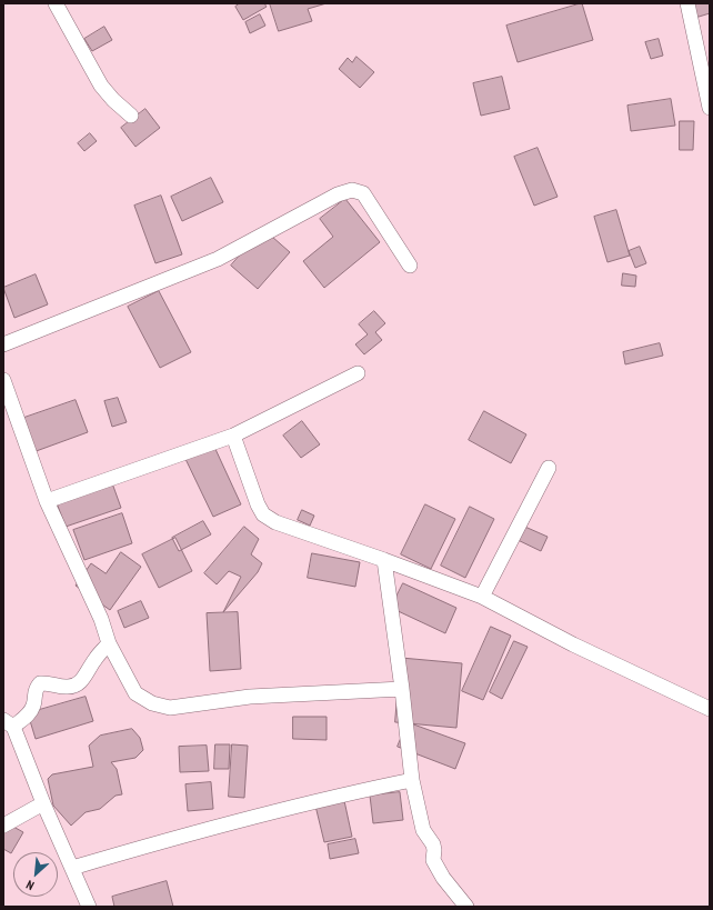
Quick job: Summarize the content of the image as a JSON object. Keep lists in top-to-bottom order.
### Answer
{
  "north": "bottom left"
}
